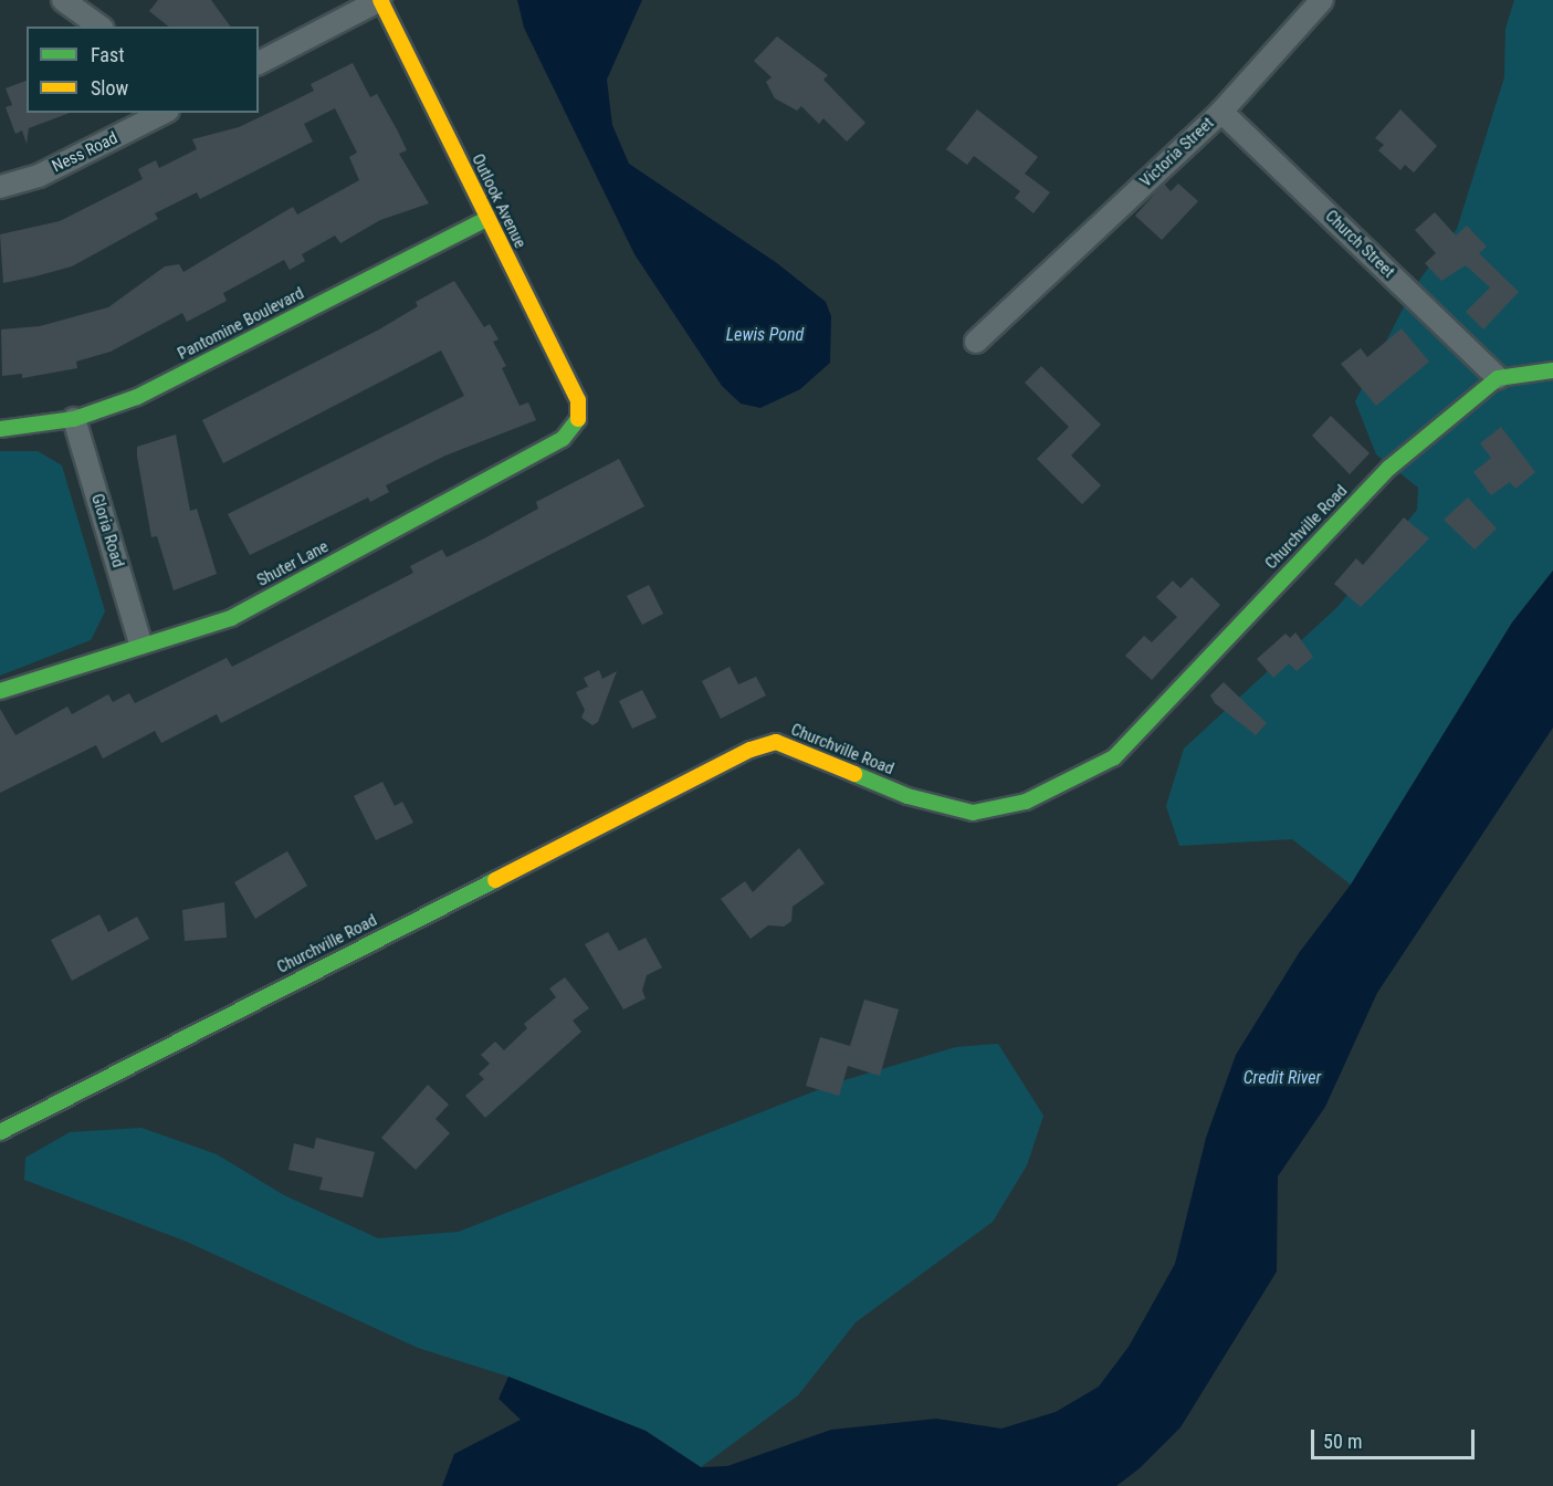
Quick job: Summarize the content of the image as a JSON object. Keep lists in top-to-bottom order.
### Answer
{
  "streets": {
    "street": [
      "Ness Road",
      "Victoria Street",
      "Outlook Avenue",
      "Church Street",
      "Pantomine Boulevard",
      "Churchville Road",
      "Gloria Road",
      "Shuter Lane"
    ]
  },
  "crossings": [
    ["Victoria Street", "Church Street"],
    ["Outlook Avenue", "Pantomine Boulevard"],
    ["Outlook Avenue", "Shuter Lane"],
    ["Church Street", "Churchville Road"],
    ["Pantomine Boulevard", "Gloria Road"],
    ["Gloria Road", "Shuter Lane"]
  ],
  "water": ["Lewis Pond", "Credit River"],
  "legend": ["Fast", "Slow"],
  "scale_bar": "50 m"
}
